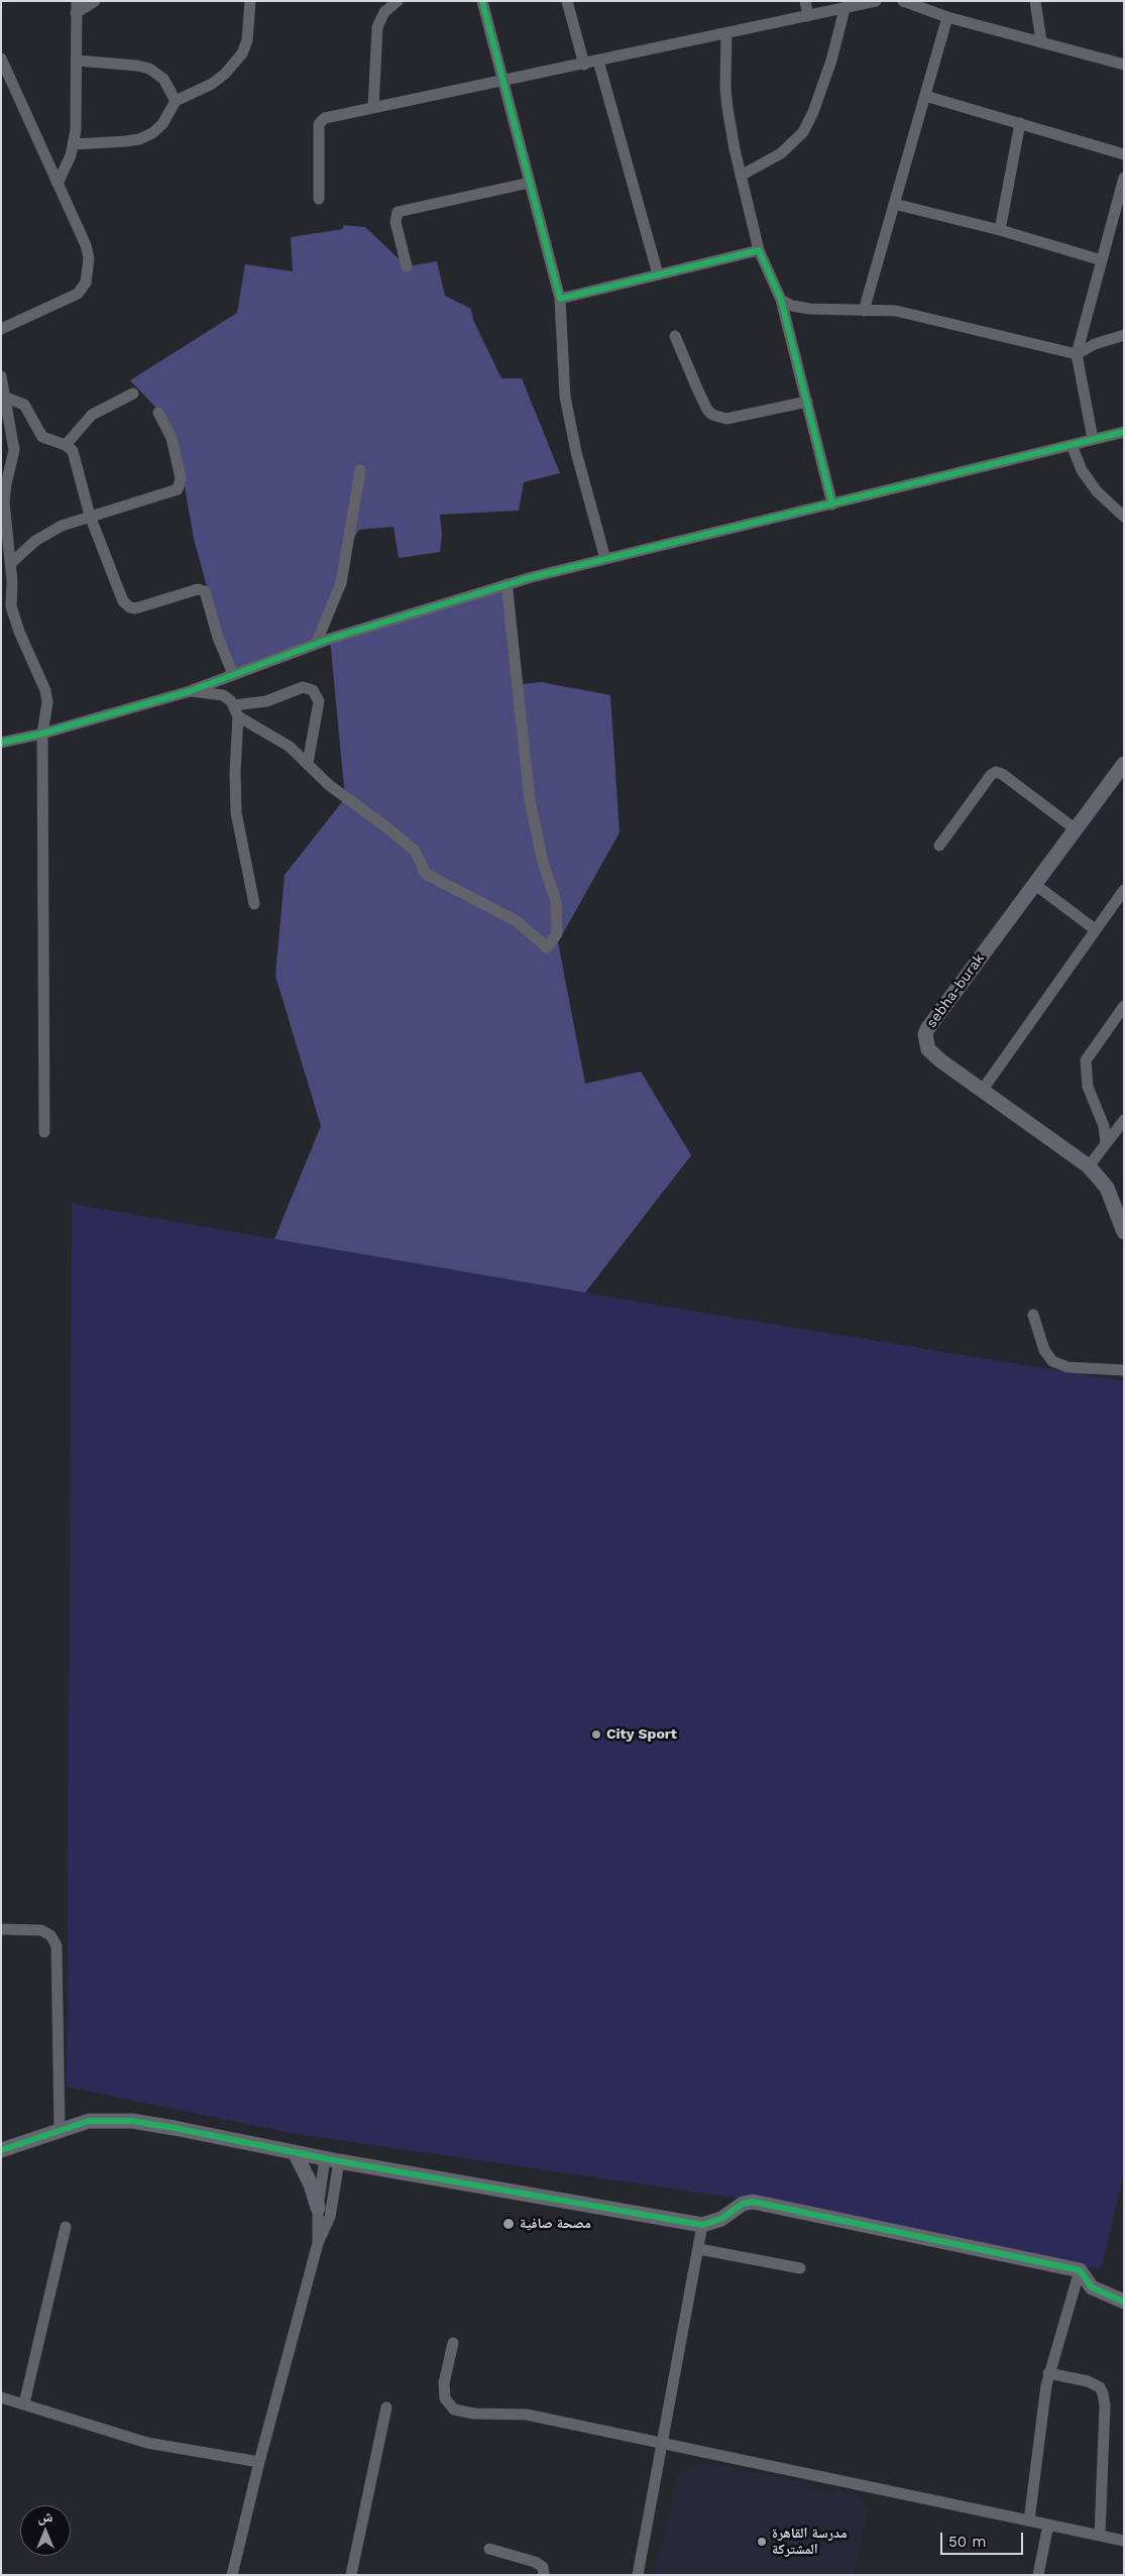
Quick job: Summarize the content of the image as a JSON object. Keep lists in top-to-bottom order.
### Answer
{
  "streets": {
    "street": ["sebha-burak"]
  },
  "places": ["City Sport", "مصحة صافية", "مدرسة القاهرة المشتركة"],
  "scale_bar": "50 m",
  "north": "top"
}
